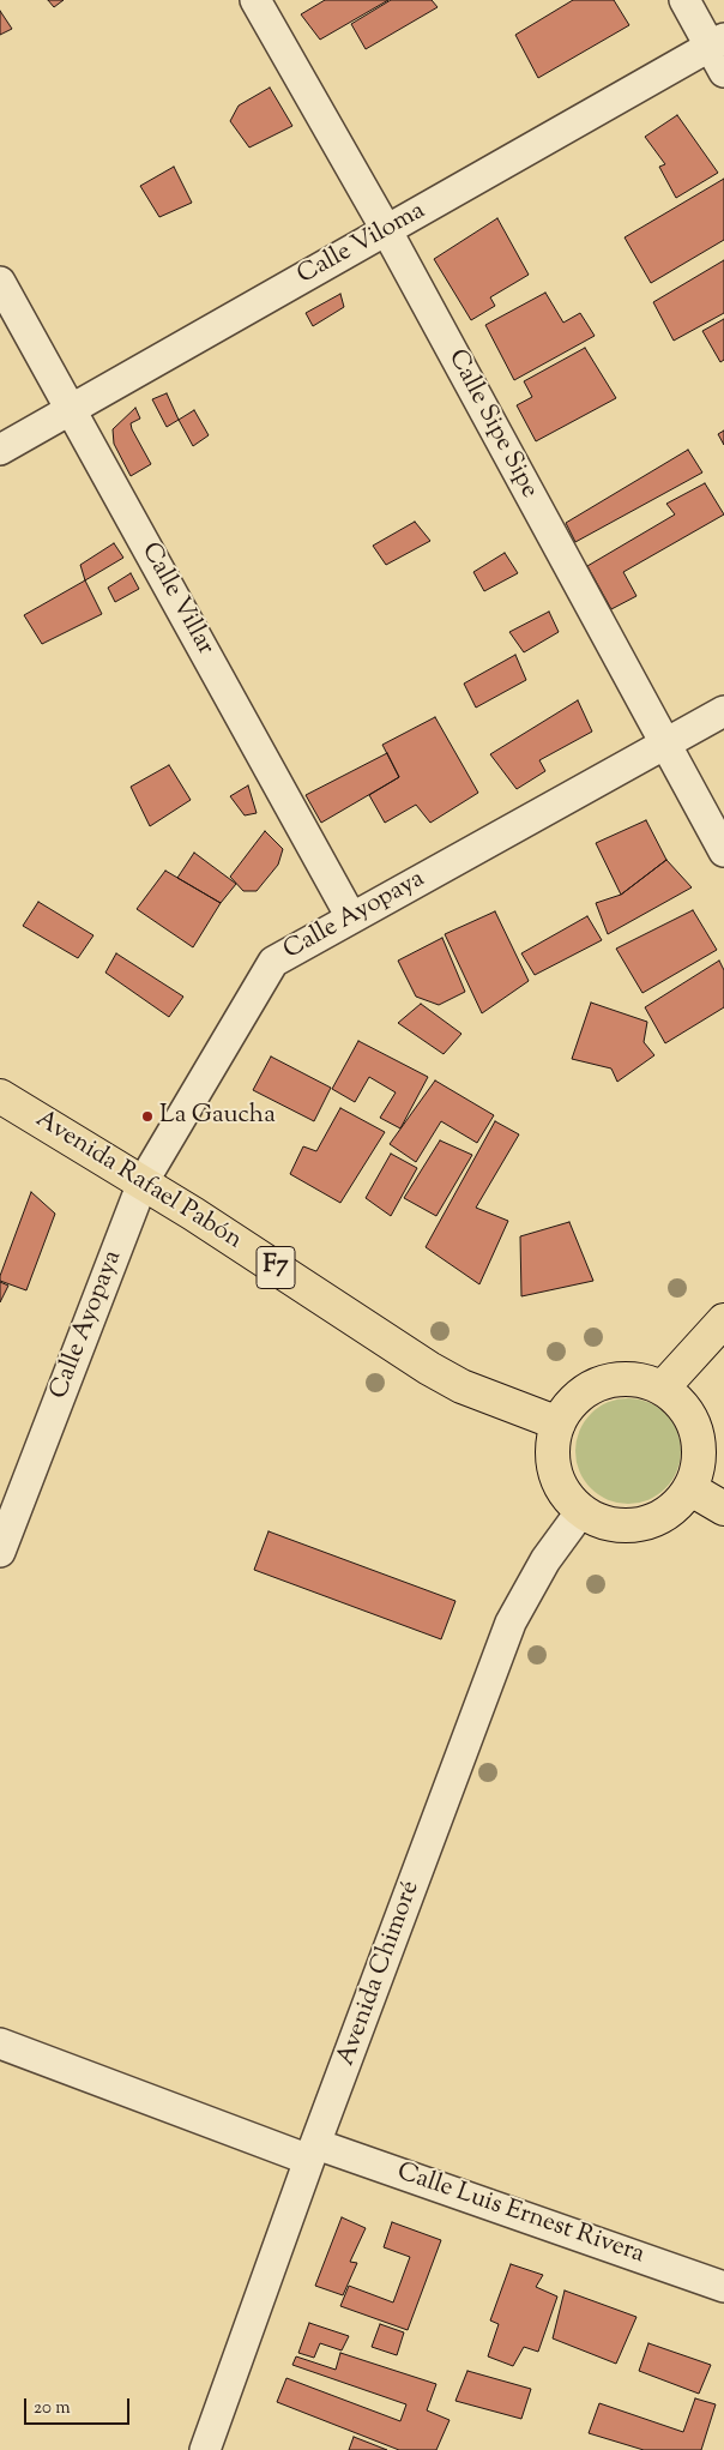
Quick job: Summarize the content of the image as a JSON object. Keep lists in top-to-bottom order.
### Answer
{
  "streets": {
    "highway": ["Avenida Rafael Pabón", "F7"],
    "street": [
      "Calle Viloma",
      "Calle Sipe Sipe",
      "Calle Villar",
      "Calle Ayopaya",
      "Avenida Chimoré",
      "Calle Luis Ernest Rivera"
    ]
  },
  "crossings": [
    ["Calle Viloma", "Calle Sipe Sipe"],
    ["Calle Viloma", "Calle Villar"],
    ["Calle Sipe Sipe", "Calle Ayopaya"],
    ["Calle Villar", "Calle Ayopaya"],
    ["Calle Ayopaya", "Avenida Rafael Pabón"],
    ["Avenida Rafael Pabón", "Avenida Chimoré"],
    ["Avenida Chimoré", "Calle Luis Ernest Rivera"]
  ],
  "places": ["La Gaucha"],
  "scale_bar": "20 m"
}
